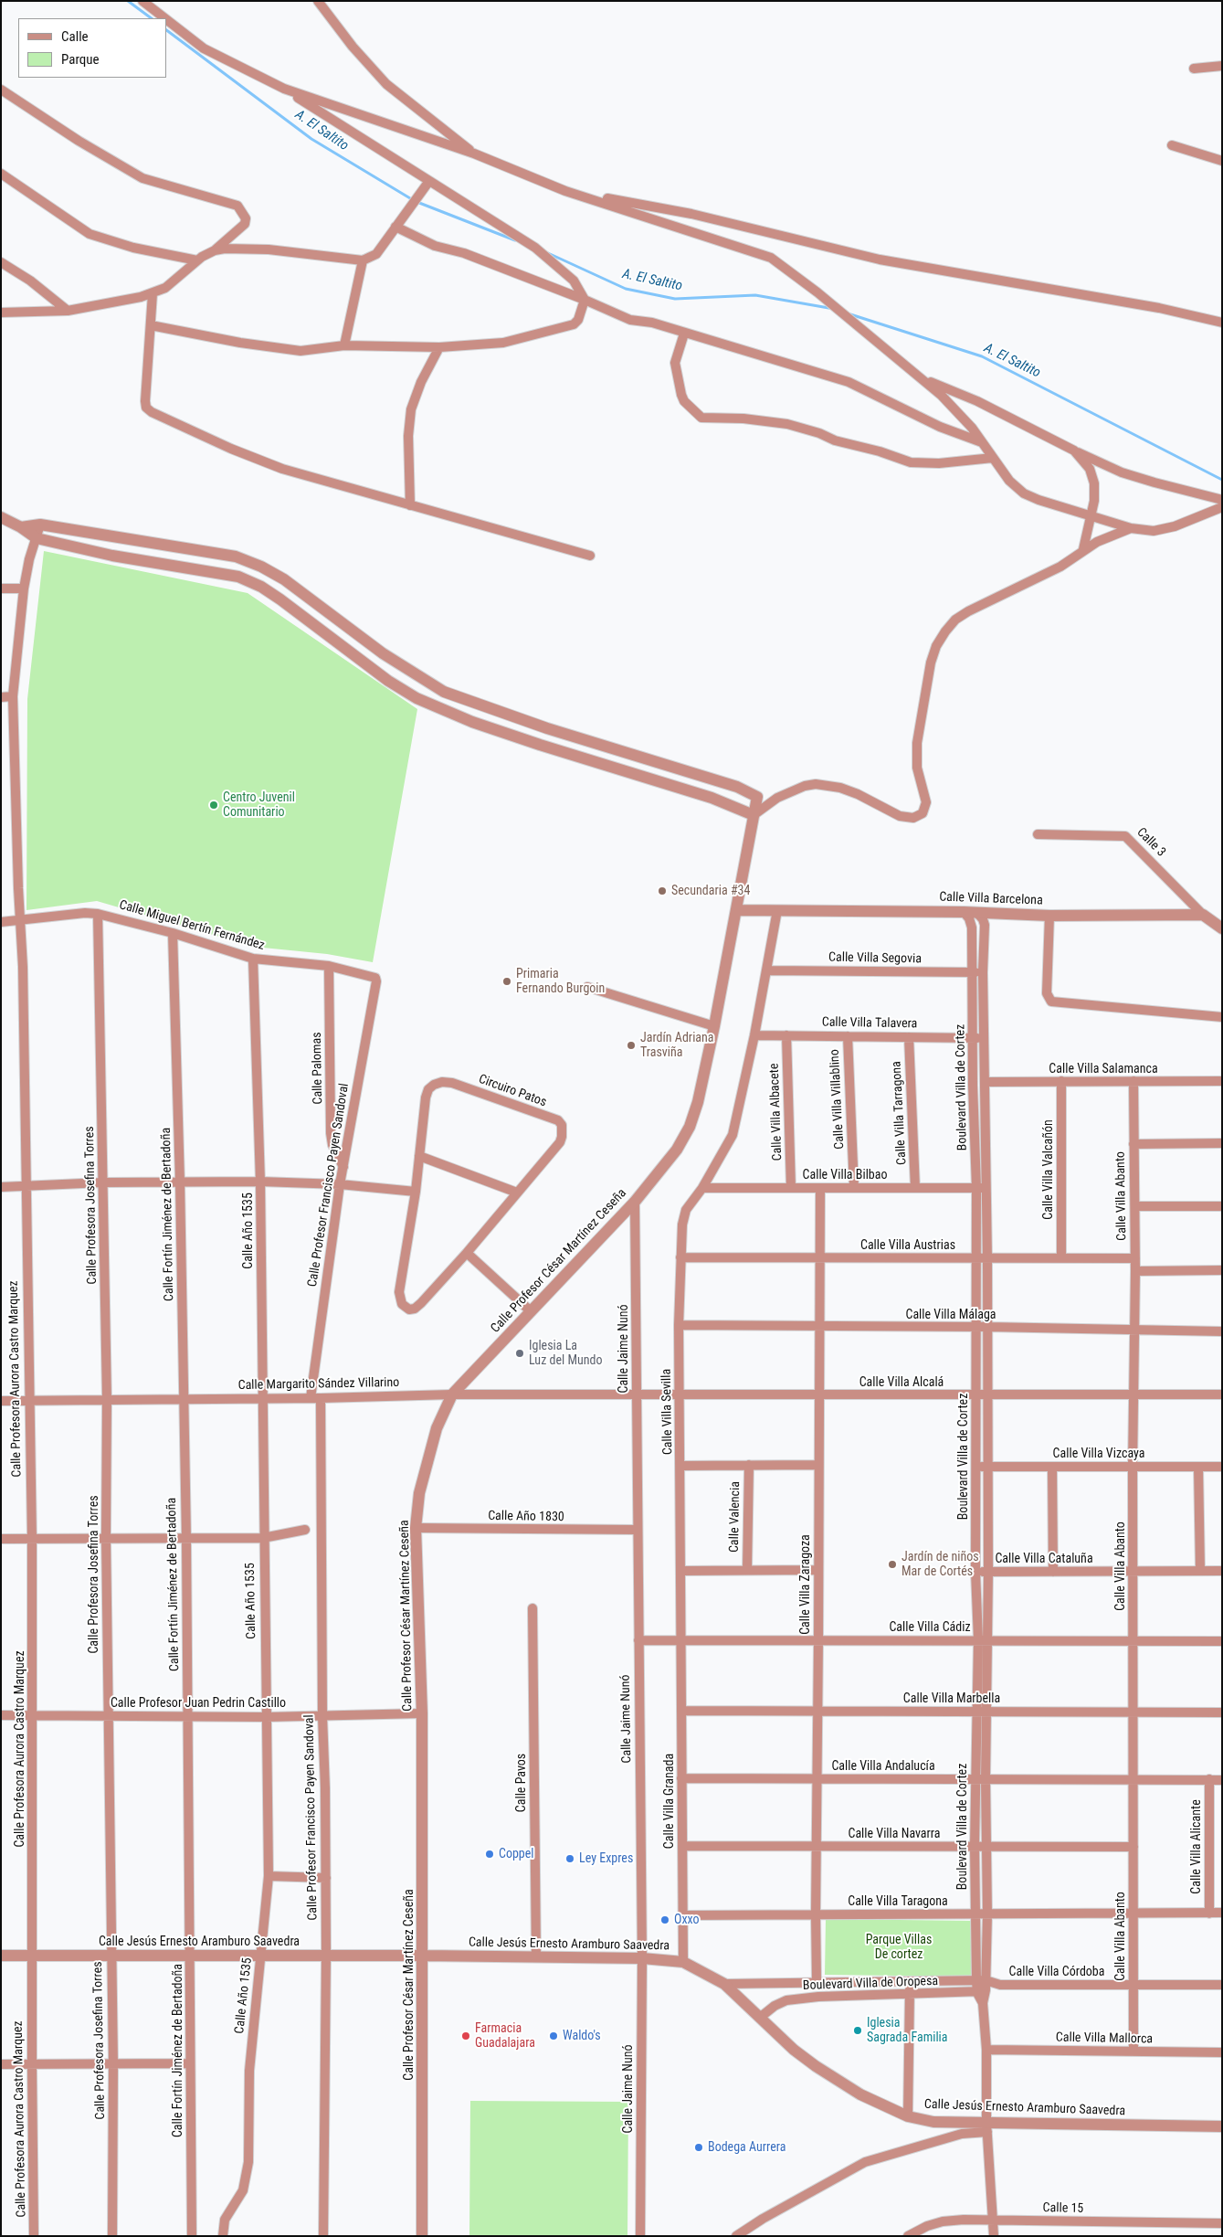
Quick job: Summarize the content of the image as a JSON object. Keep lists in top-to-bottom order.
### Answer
{
  "streets": {
    "street": [
      "Calle 3",
      "Calle Villa Barcelona",
      "Calle Miguel Bertín Fernández",
      "Calle Villa Segovia",
      "Calle Villa Talavera",
      "Calle Palomas",
      "Calle Villa Salamanca",
      "Boulevard Villa de Cortez",
      "Circuiro Patos",
      "Calle Villa Villablino",
      "Calle Villa Albacete",
      "Calle Villa Tarragona",
      "Calle Villa Valcañón",
      "Calle Villa Bilbao",
      "Calle Profesor Francisco Payen Sandoval",
      "Calle Villa Abanto",
      "Calle Profesora Josefina Torres",
      "Calle Fortín Jiménez de Bertadoña",
      "Calle Año 1535",
      "Calle Villa Austrias",
      "Calle Profesor César Martínez Ceseña",
      "Calle Villa Málaga",
      "Calle Jaime Nunó",
      "Calle Profesora Aurora Castro Marquez",
      "Calle Villa Alcalá",
      "Calle Margarito Sández Villarino",
      "Calle Villa Sevilla",
      "Calle Villa Vizcaya",
      "Calle Año 1830",
      "Calle Valencia",
      "Calle Villa Cataluña",
      "Calle Villa Zaragoza",
      "Calle Villa Cádiz",
      "Calle Villa Marbella",
      "Calle Profesor Juan Pedrin Castillo",
      "Calle Villa Andalucía",
      "Calle Pavos",
      "Calle Villa Granada",
      "Calle Villa Navarra",
      "Calle Villa Alicante",
      "Calle Villa Taragona",
      "Calle Jesús Ernesto Aramburo Saavedra",
      "Calle Villa Córdoba",
      "Boulevard Villa de Oropesa",
      "Calle Villa Mallorca",
      "Calle 15"
    ]
  },
  "crossings": [
    ["Calle 3", "Calle Villa Barcelona"],
    ["Calle Villa Barcelona", "Boulevard Villa de Cortez"],
    ["Calle Villa Barcelona", "Calle Profesor César Martínez Ceseña"],
    ["Calle Miguel Bertín Fernández", "Calle Palomas"],
    ["Calle Miguel Bertín Fernández", "Calle Profesor Francisco Payen Sandoval"],
    ["Calle Miguel Bertín Fernández", "Calle Profesora Josefina Torres"],
    ["Calle Miguel Bertín Fernández", "Calle Fortín Jiménez de Bertadoña"],
    ["Calle Miguel Bertín Fernández", "Calle Año 1535"],
    ["Calle Miguel Bertín Fernández", "Calle Profesora Aurora Castro Marquez"],
    ["Calle Villa Segovia", "Boulevard Villa de Cortez"],
    ["Calle Villa Talavera", "Boulevard Villa de Cortez"],
    ["Calle Villa Talavera", "Calle Villa Villablino"],
    ["Calle Villa Talavera", "Calle Villa Albacete"],
    ["Calle Villa Talavera", "Calle Villa Tarragona"],
    ["Calle Palomas", "Calle Profesor Francisco Payen Sandoval"],
    ["Calle Villa Salamanca", "Boulevard Villa de Cortez"],
    ["Calle Villa Salamanca", "Calle Villa Valcañón"],
    ["Calle Villa Salamanca", "Calle Villa Abanto"],
    ["Boulevard Villa de Cortez", "Calle Villa Bilbao"],
    ["Boulevard Villa de Cortez", "Calle Villa Austrias"],
    ["Boulevard Villa de Cortez", "Calle Villa Málaga"],
    ["Boulevard Villa de Cortez", "Calle Villa Alcalá"],
    ["Boulevard Villa de Cortez", "Calle Villa Vizcaya"],
    ["Boulevard Villa de Cortez", "Calle Villa Cataluña"],
    ["Boulevard Villa de Cortez", "Calle Villa Cádiz"],
    ["Boulevard Villa de Cortez", "Calle Villa Marbella"],
    ["Boulevard Villa de Cortez", "Calle Villa Andalucía"],
    ["Boulevard Villa de Cortez", "Calle Villa Navarra"],
    ["Boulevard Villa de Cortez", "Calle Villa Taragona"],
    ["Boulevard Villa de Cortez", "Calle Jesús Ernesto Aramburo Saavedra"],
    ["Boulevard Villa de Cortez", "Calle Villa Córdoba"],
    ["Boulevard Villa de Cortez", "Boulevard Villa de Oropesa"],
    ["Boulevard Villa de Cortez", "Calle Villa Mallorca"],
    ["Boulevard Villa de Cortez", "Calle 15"],
    ["Calle Villa Villablino", "Calle Villa Bilbao"],
    ["Calle Villa Albacete", "Calle Villa Bilbao"],
    ["Calle Villa Tarragona", "Calle Villa Bilbao"],
    ["Calle Villa Valcañón", "Calle Villa Austrias"],
    ["Calle Villa Bilbao", "Calle Villa Sevilla"],
    ["Calle Villa Bilbao", "Calle Villa Zaragoza"],
    ["Calle Profesor Francisco Payen Sandoval", "Calle Margarito Sández Villarino"],
    ["Calle Profesor Francisco Payen Sandoval", "Calle Profesor Juan Pedrin Castillo"],
    ["Calle Profesor Francisco Payen Sandoval", "Calle Jesús Ernesto Aramburo Saavedra"],
    ["Calle Villa Abanto", "Calle Villa Austrias"],
    ["Calle Villa Abanto", "Calle Villa Málaga"],
    ["Calle Villa Abanto", "Calle Villa Alcalá"],
    ["Calle Villa Abanto", "Calle Villa Vizcaya"],
    ["Calle Villa Abanto", "Calle Villa Cataluña"],
    ["Calle Villa Abanto", "Calle Villa Cádiz"],
    ["Calle Villa Abanto", "Calle Villa Marbella"],
    ["Calle Villa Abanto", "Calle Villa Andalucía"],
    ["Calle Villa Abanto", "Calle Villa Navarra"],
    ["Calle Villa Abanto", "Calle Villa Taragona"],
    ["Calle Villa Abanto", "Calle Villa Córdoba"],
    ["Calle Villa Abanto", "Calle Villa Mallorca"],
    ["Calle Profesora Josefina Torres", "Calle Margarito Sández Villarino"],
    ["Calle Profesora Josefina Torres", "Calle Profesor Juan Pedrin Castillo"],
    ["Calle Profesora Josefina Torres", "Calle Jesús Ernesto Aramburo Saavedra"],
    ["Calle Fortín Jiménez de Bertadoña", "Calle Margarito Sández Villarino"],
    ["Calle Fortín Jiménez de Bertadoña", "Calle Profesor Juan Pedrin Castillo"],
    ["Calle Fortín Jiménez de Bertadoña", "Calle Jesús Ernesto Aramburo Saavedra"],
    ["Calle Año 1535", "Calle Margarito Sández Villarino"],
    ["Calle Año 1535", "Calle Profesor Juan Pedrin Castillo"],
    ["Calle Año 1535", "Calle Jesús Ernesto Aramburo Saavedra"],
    ["Calle Villa Austrias", "Calle Villa Sevilla"],
    ["Calle Villa Austrias", "Calle Villa Zaragoza"],
    ["Calle Profesor César Martínez Ceseña", "Calle Jaime Nunó"],
    ["Calle Profesor César Martínez Ceseña", "Calle Margarito Sández Villarino"],
    ["Calle Profesor César Martínez Ceseña", "Calle Año 1830"],
    ["Calle Profesor César Martínez Ceseña", "Calle Profesor Juan Pedrin Castillo"],
    ["Calle Profesor César Martínez Ceseña", "Calle Jesús Ernesto Aramburo Saavedra"],
    ["Calle Villa Málaga", "Calle Villa Sevilla"],
    ["Calle Villa Málaga", "Calle Villa Zaragoza"],
    ["Calle Jaime Nunó", "Calle Villa Alcalá"],
    ["Calle Jaime Nunó", "Calle Margarito Sández Villarino"],
    ["Calle Jaime Nunó", "Calle Año 1830"],
    ["Calle Jaime Nunó", "Calle Villa Cádiz"],
    ["Calle Jaime Nunó", "Calle Jesús Ernesto Aramburo Saavedra"],
    ["Calle Profesora Aurora Castro Marquez", "Calle Margarito Sández Villarino"],
    ["Calle Profesora Aurora Castro Marquez", "Calle Profesor Juan Pedrin Castillo"],
    ["Calle Profesora Aurora Castro Marquez", "Calle Jesús Ernesto Aramburo Saavedra"],
    ["Calle Villa Alcalá", "Calle Margarito Sández Villarino"],
    ["Calle Villa Alcalá", "Calle Villa Sevilla"],
    ["Calle Villa Alcalá", "Calle Villa Zaragoza"],
    ["Calle Villa Sevilla", "Calle Villa Cádiz"],
    ["Calle Villa Sevilla", "Calle Villa Granada"],
    ["Calle Villa Zaragoza", "Calle Villa Cádiz"],
    ["Calle Villa Zaragoza", "Calle Villa Marbella"],
    ["Calle Villa Zaragoza", "Calle Villa Andalucía"],
    ["Calle Villa Zaragoza", "Calle Villa Navarra"],
    ["Calle Villa Zaragoza", "Calle Villa Taragona"],
    ["Calle Villa Zaragoza", "Boulevard Villa de Oropesa"],
    ["Calle Villa Cádiz", "Calle Villa Granada"],
    ["Calle Villa Marbella", "Calle Villa Granada"],
    ["Calle Villa Andalucía", "Calle Villa Granada"],
    ["Calle Villa Andalucía", "Calle Villa Alicante"],
    ["Calle Pavos", "Calle Jesús Ernesto Aramburo Saavedra"],
    ["Calle Villa Granada", "Calle Villa Navarra"],
    ["Calle Villa Granada", "Calle Villa Taragona"],
    ["Calle Villa Granada", "Calle Jesús Ernesto Aramburo Saavedra"],
    ["Calle Villa Alicante", "Calle Villa Taragona"],
    ["Calle Jesús Ernesto Aramburo Saavedra", "Boulevard Villa de Oropesa"],
    ["Calle Villa Córdoba", "Boulevard Villa de Oropesa"]
  ],
  "water": ["A. El Saltito"],
  "parks": ["Parque Villas De cortez"],
  "places": [
    "Centro Juvenil Comunitario",
    "Secundaria #34",
    "Primaria Fernando Burgoin",
    "Jardín Adriana Trasviña",
    "Iglesia La Luz del Mundo",
    "Jardín de niños Mar de Cortés",
    "Coppel",
    "Ley Expres",
    "Oxxo",
    "Iglesia Sagrada Familia",
    "Farmacia Guadalajara",
    "Waldo's",
    "Bodega Aurrera"
  ],
  "legend": ["Calle", "Parque"]
}
